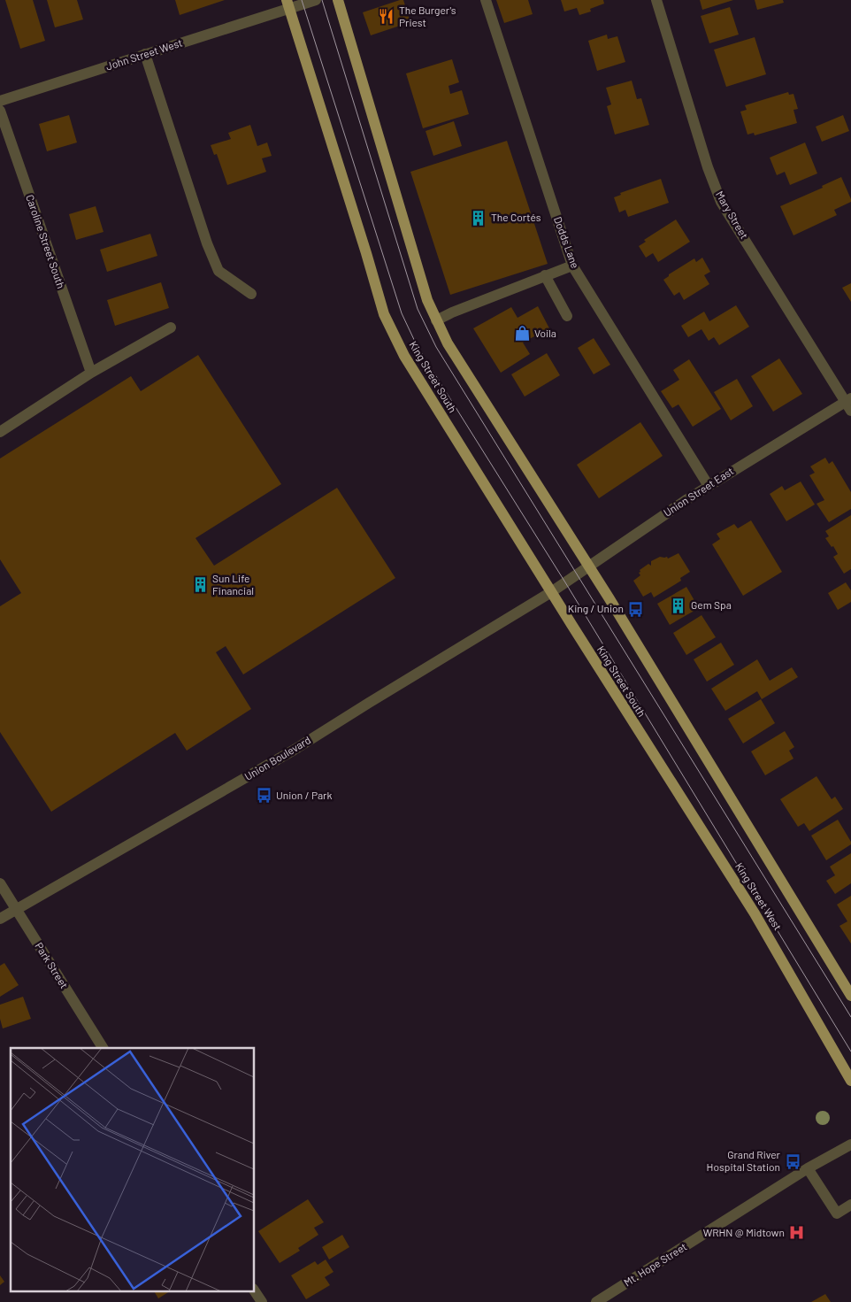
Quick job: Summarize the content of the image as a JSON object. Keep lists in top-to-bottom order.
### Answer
{
  "streets": {
    "main road": ["King Street South", "King Street West"],
    "street": [
      "John Street West",
      "Mary Street",
      "Caroline Street South",
      "Dodds Lane",
      "Union Street East",
      "Union Boulevard",
      "Park Street",
      "Mt. Hope Street"
    ]
  },
  "crossings": [
    ["John Street West", "King Street South"],
    ["Mary Street", "Union Street East"],
    ["Dodds Lane", "Union Street East"],
    ["King Street South", "Union Street East"],
    ["King Street South", "Union Boulevard"],
    ["King Street South", "King Street West"],
    ["Union Street East", "Union Boulevard"],
    ["Union Boulevard", "Park Street"]
  ],
  "places": {
    "restaurant": ["The Burger's Priest"],
    "building": ["The Cortés", "Sun Life Financial", "Gem Spa"],
    "shop": ["Voila"],
    "bus stop": ["King / Union", "Union / Park", "Grand River Hospital Station"],
    "hospital": ["WRHN @ Midtown"]
  }
}
